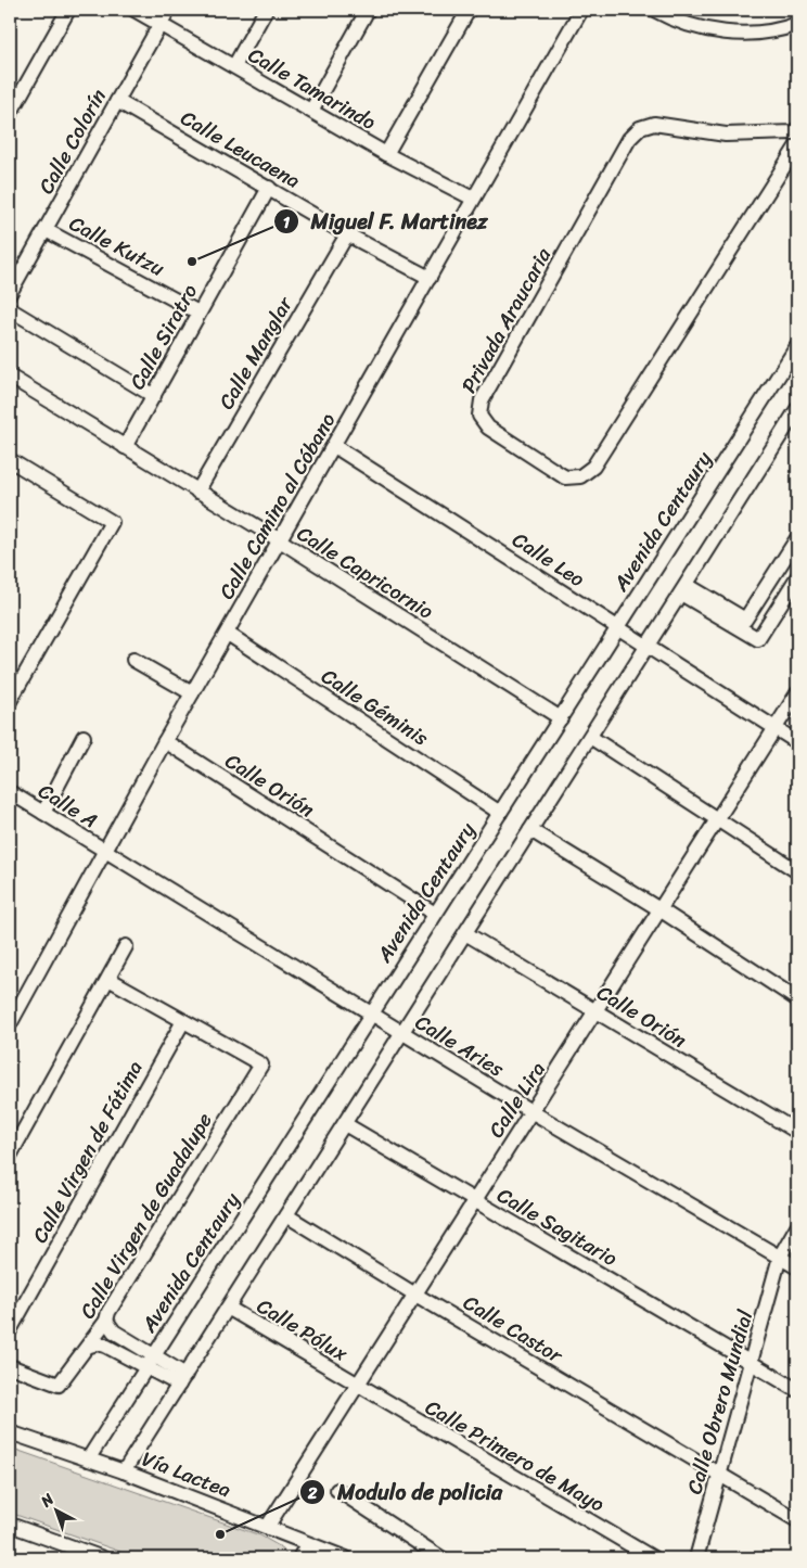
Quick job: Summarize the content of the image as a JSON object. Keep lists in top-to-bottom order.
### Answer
{
  "streets": {
    "street": [
      "Calle Tamarindo",
      "Calle Colorín",
      "Calle Leucaena",
      "Calle Kutzu",
      "Privada Araucaria",
      "Calle Siratro",
      "Calle Manglar",
      "Calle Camino al Cóbano",
      "Avenida Centaury",
      "Calle Leo",
      "Calle Capricornio",
      "Calle Géminis",
      "Calle Orión",
      "Calle A",
      "Calle Aries",
      "Calle Lira",
      "Calle Virgen de Fátima",
      "Calle Virgen de Guadalupe",
      "Calle Sagitario",
      "Calle Castor",
      "Calle Pólux",
      "Calle Obrero Mundial",
      "Calle Primero de Mayo",
      "Vía Lactea"
    ]
  },
  "crossings": [
    ["Calle Tamarindo", "Calle Colorín"],
    ["Calle Tamarindo", "Calle Camino al Cóbano"],
    ["Calle Colorín", "Calle Leucaena"],
    ["Calle Colorín", "Calle Kutzu"],
    ["Calle Leucaena", "Calle Siratro"],
    ["Calle Leucaena", "Calle Manglar"],
    ["Calle Leucaena", "Calle Camino al Cóbano"],
    ["Calle Kutzu", "Calle Siratro"],
    ["Calle Siratro", "Calle Capricornio"],
    ["Calle Manglar", "Calle Capricornio"],
    ["Calle Camino al Cóbano", "Calle Leo"],
    ["Calle Camino al Cóbano", "Calle Capricornio"],
    ["Calle Camino al Cóbano", "Calle Géminis"],
    ["Calle Camino al Cóbano", "Calle Orión"],
    ["Calle Camino al Cóbano", "Calle A"],
    ["Calle Camino al Cóbano", "Calle Aries"],
    ["Avenida Centaury", "Calle Leo"],
    ["Avenida Centaury", "Calle Capricornio"],
    ["Avenida Centaury", "Calle Géminis"],
    ["Avenida Centaury", "Calle Orión"],
    ["Avenida Centaury", "Calle Aries"],
    ["Avenida Centaury", "Vía Lactea"],
    ["Calle Leo", "Calle Lira"],
    ["Calle Orión", "Calle Lira"],
    ["Calle A", "Calle Aries"],
    ["Calle Aries", "Calle Lira"],
    ["Calle Aries", "Calle Obrero Mundial"],
    ["Calle Lira", "Calle Sagitario"],
    ["Calle Lira", "Calle Castor"],
    ["Calle Lira", "Calle Pólux"],
    ["Calle Lira", "Calle Primero de Mayo"],
    ["Calle Lira", "Vía Lactea"],
    ["Calle Virgen de Fátima", "Calle Virgen de Guadalupe"],
    ["Calle Sagitario", "Calle Obrero Mundial"],
    ["Calle Castor", "Calle Obrero Mundial"],
    ["Calle Pólux", "Calle Primero de Mayo"]
  ],
  "places": ["Miguel F. Martinez", "Modulo de policia"],
  "north": "top left"
}
